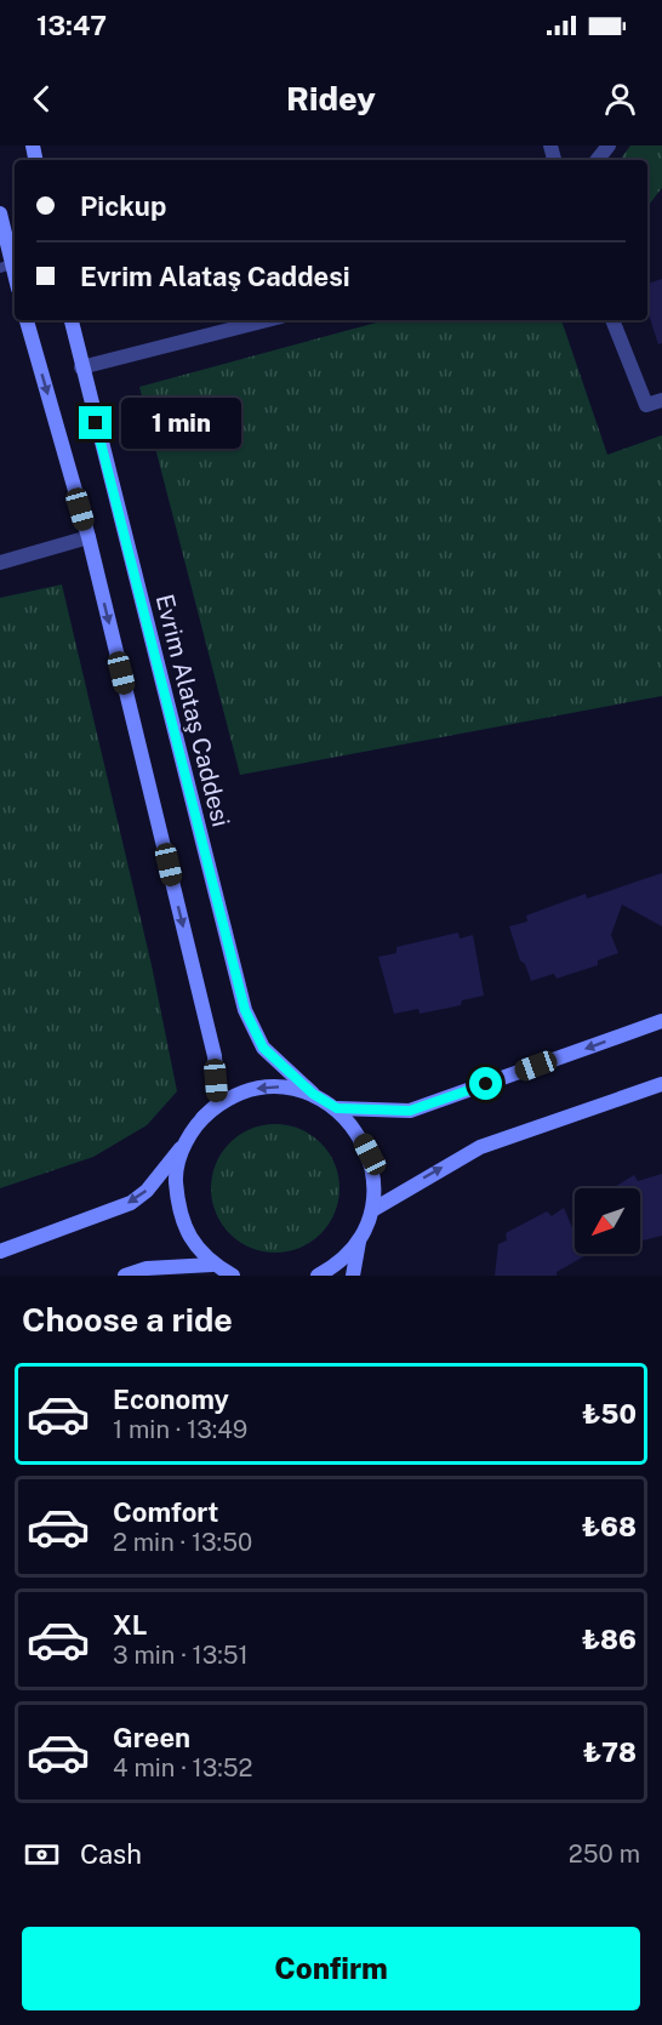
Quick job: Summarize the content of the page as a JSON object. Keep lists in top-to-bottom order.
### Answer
{
  "streets": {
    "main road": ["Evrim Alataş Caddesi"]
  },
  "north": "bottom left",
  "page": {
    "status": "13:47",
    "header": "Ridey",
    "banner": ["Pickup", "Evrim Alataş Caddesi"],
    "bubble": "1 min",
    "heading": "Choose a ride",
    "list": [
      {
        "name": "Economy",
        "note": "1 min · 13:49",
        "value": "₺50"
      },
      {
        "name": "Comfort",
        "note": "2 min · 13:50",
        "value": "₺68"
      },
      {
        "name": "XL",
        "note": "3 min · 13:51",
        "value": "₺86"
      },
      {
        "name": "Green",
        "note": "4 min · 13:52",
        "value": "₺78"
      }
    ],
    "pay": ["Cash", "250 m"],
    "buttons": "Confirm"
  }
}
